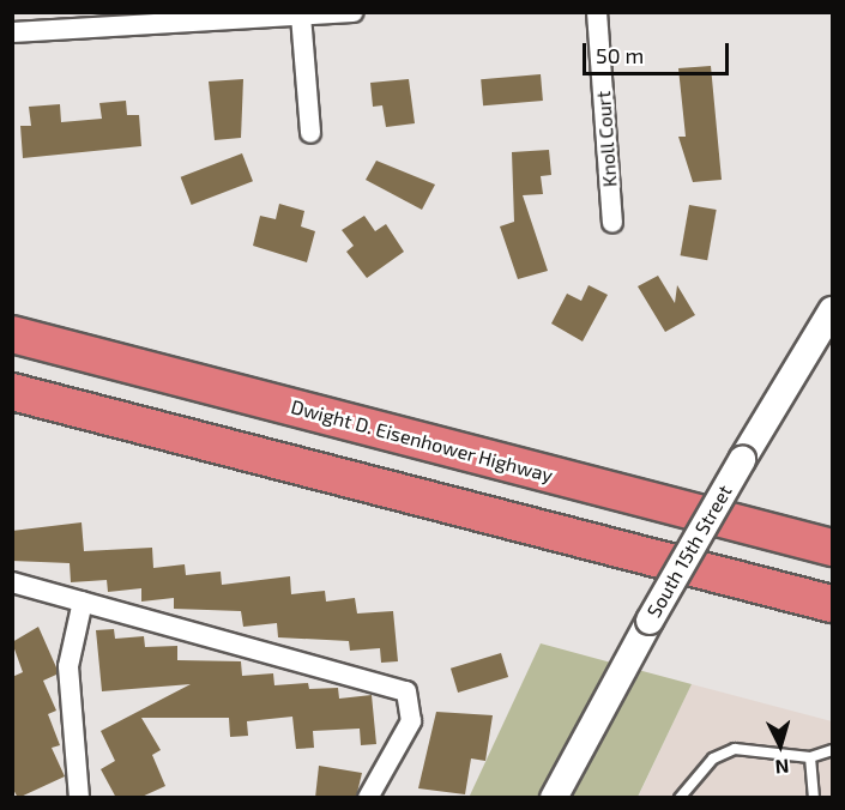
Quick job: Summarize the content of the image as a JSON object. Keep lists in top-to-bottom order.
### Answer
{
  "streets": {
    "highway": ["Dwight D. Eisenhower Highway"],
    "main road": ["South 15th Street"],
    "street": ["Knoll Court"]
  },
  "scale_bar": "50 m",
  "north": "bottom"
}
